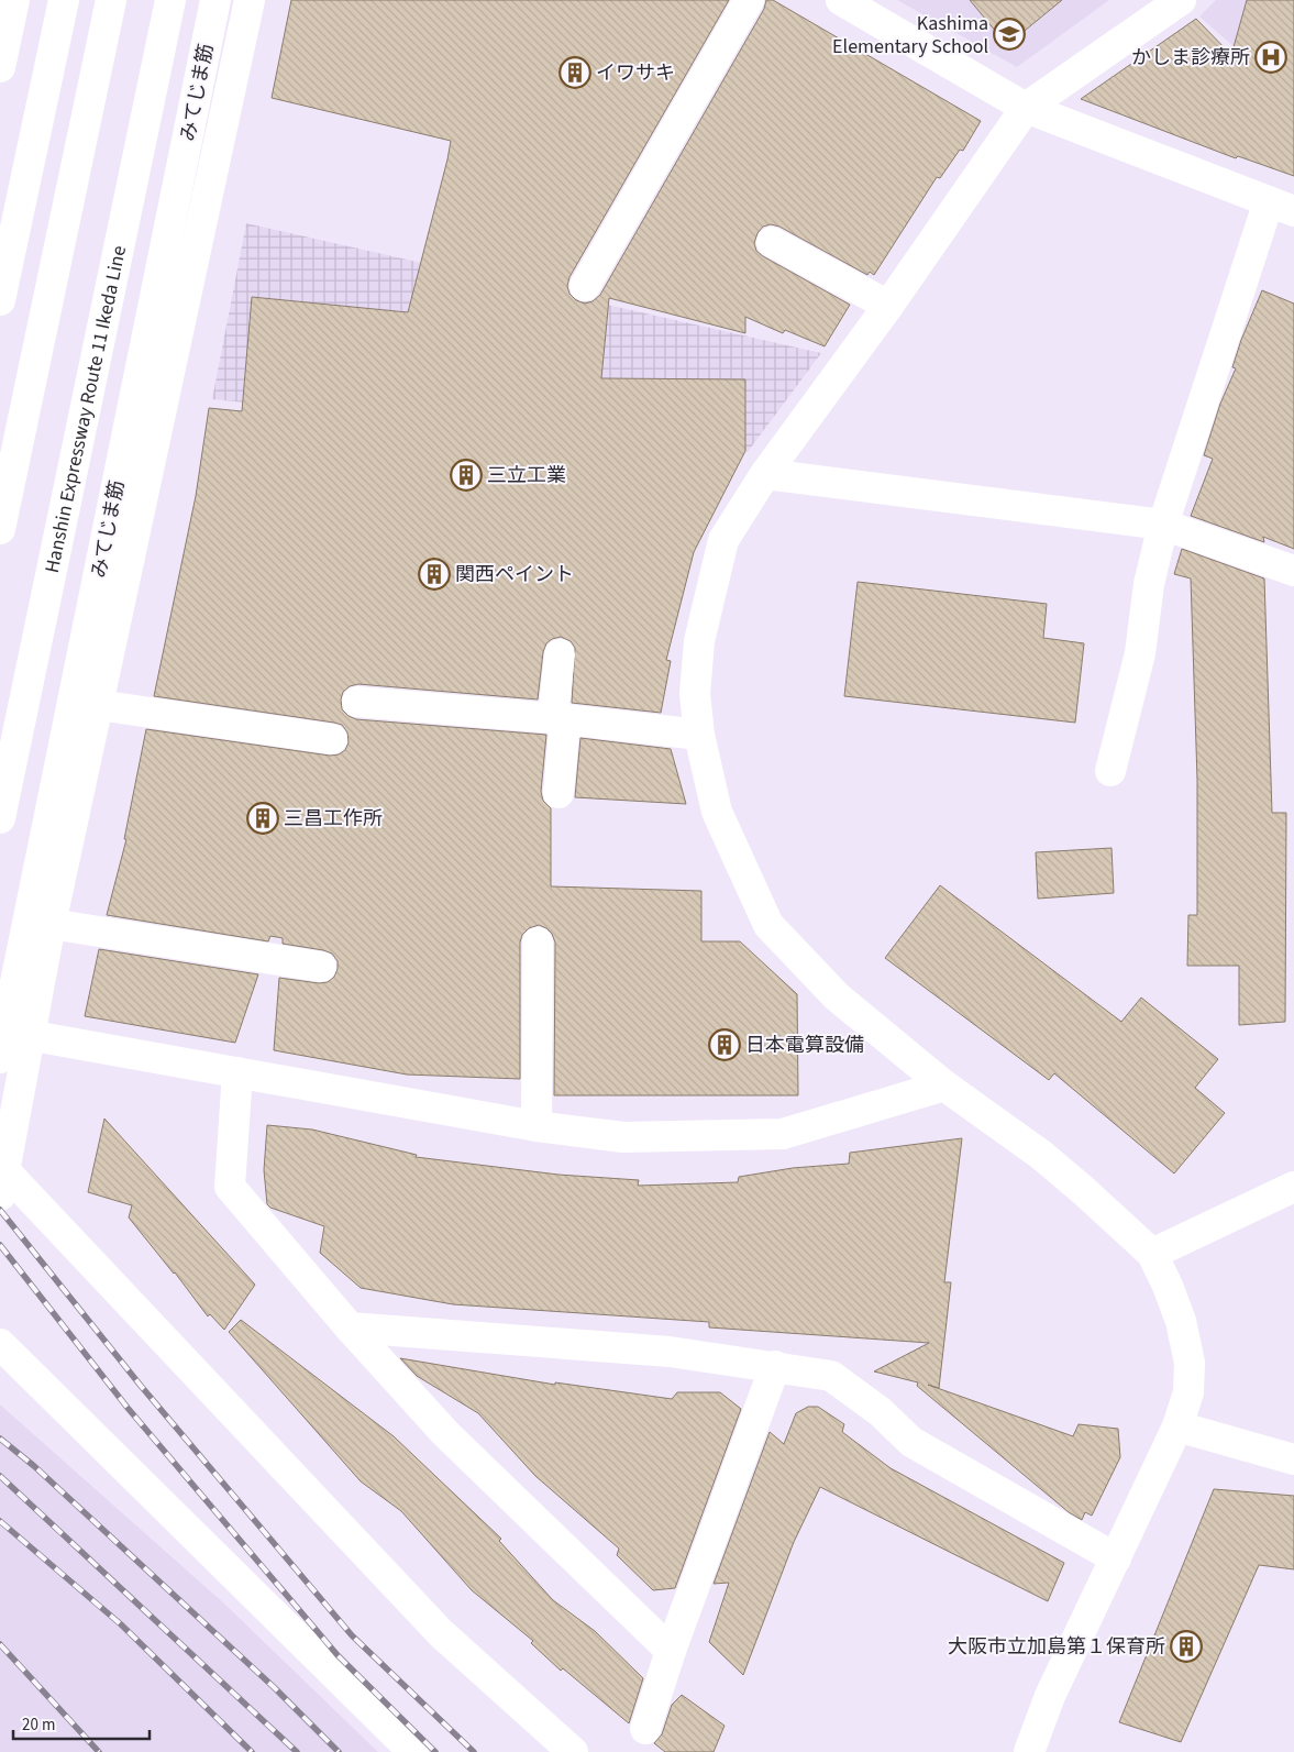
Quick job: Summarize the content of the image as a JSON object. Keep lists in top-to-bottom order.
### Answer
{
  "streets": {
    "main road": ["みてじま筋", "Hanshin Expressway Route 11 Ikeda Line"]
  },
  "places": {
    "school or university": ["Kashima Elementary School"],
    "hospital": ["かしま診療所"],
    "building": [
      "イワサキ",
      "三立工業",
      "関西ペイント",
      "三昌工作所",
      "日本電算設備",
      "大阪市立加島第１保育所"
    ]
  },
  "scale_bar": "20 m"
}
